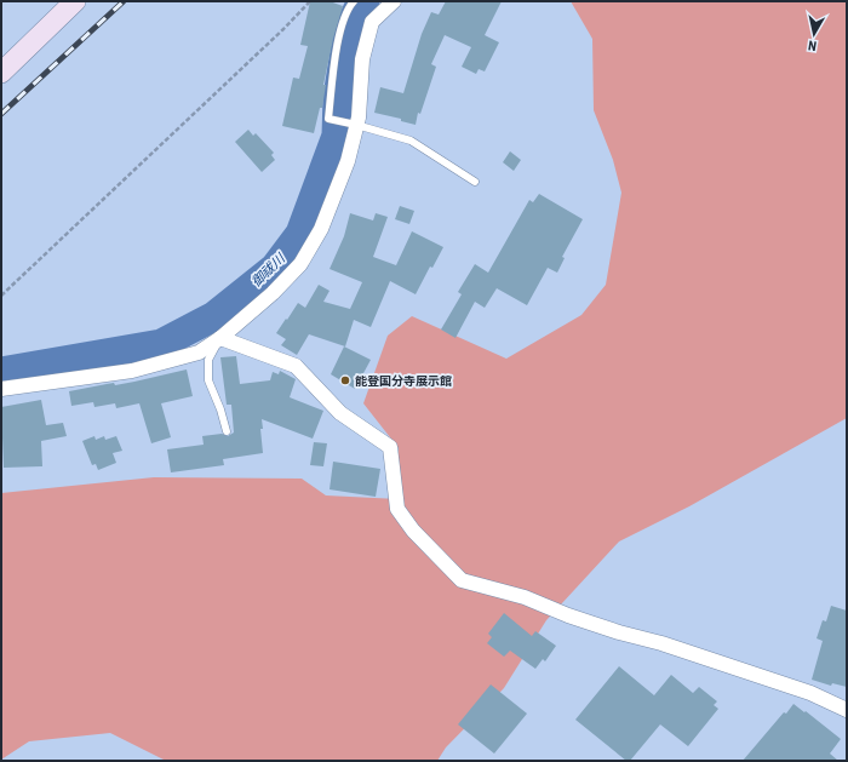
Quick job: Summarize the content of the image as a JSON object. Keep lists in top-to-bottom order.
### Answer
{
  "water": ["御祓川"],
  "places": ["能登国分寺展示館"],
  "north": "bottom"
}
